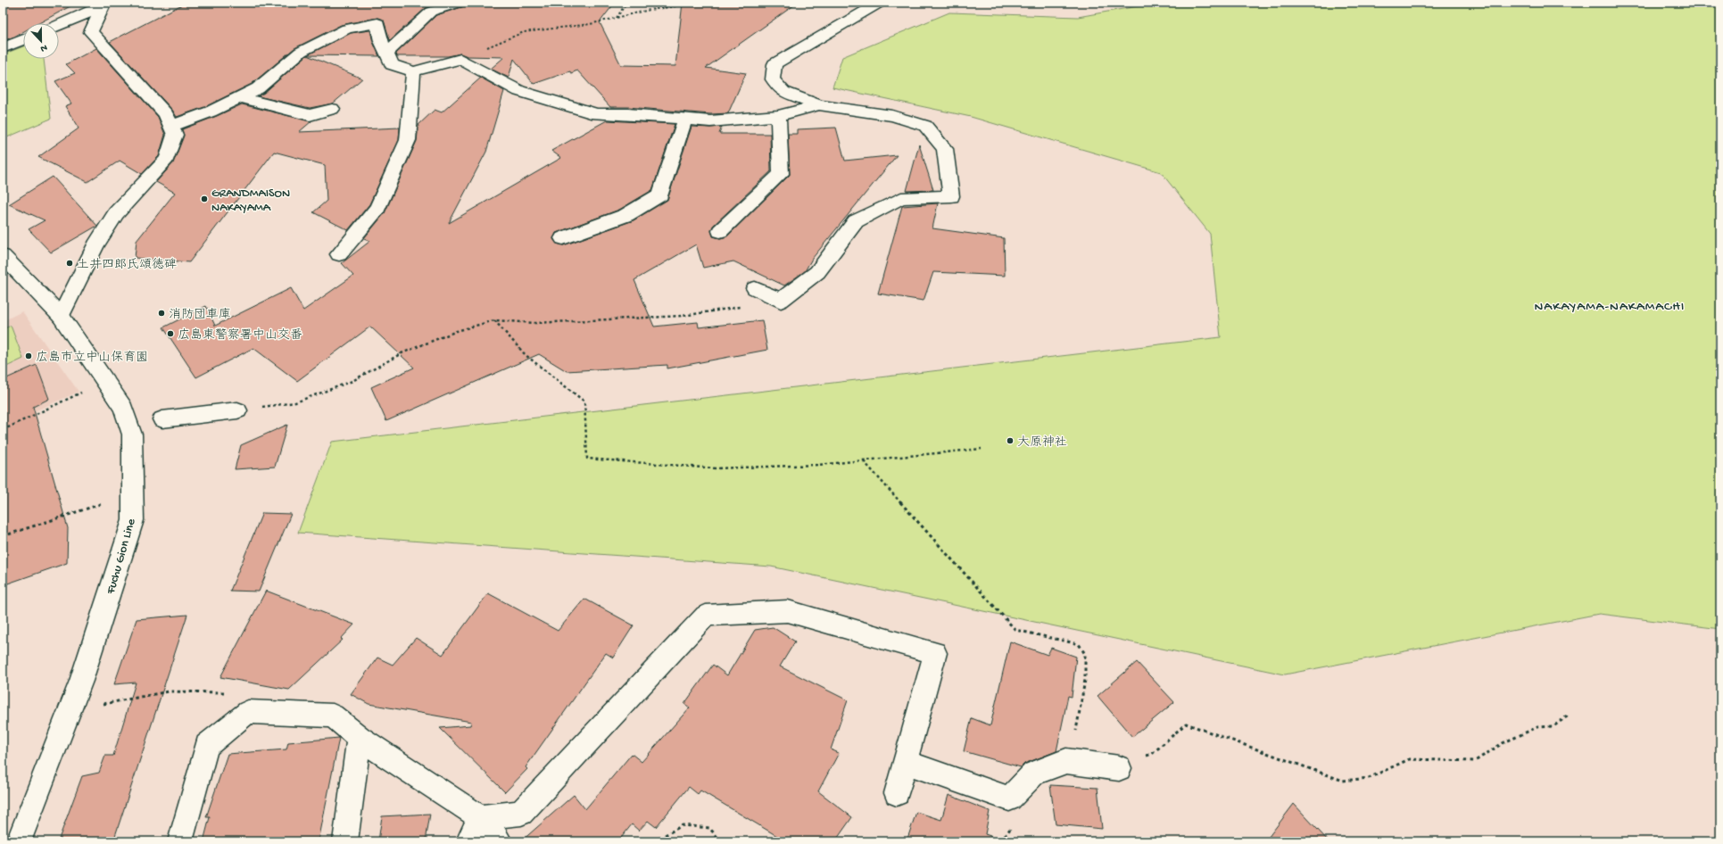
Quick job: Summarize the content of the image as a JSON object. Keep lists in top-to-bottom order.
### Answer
{
  "streets": {
    "street": ["Fuchu Gion Line"]
  },
  "districts": ["NAKAYAMA-NAKAMACHI"],
  "places": [
    "GRANDMAISON NAKAYAMA",
    "土井四郎氏頌徳碑",
    "消防団車庫",
    "広島東警察署中山交番",
    "広島市立中山保育園",
    "大原神社"
  ],
  "north": "bottom"
}
